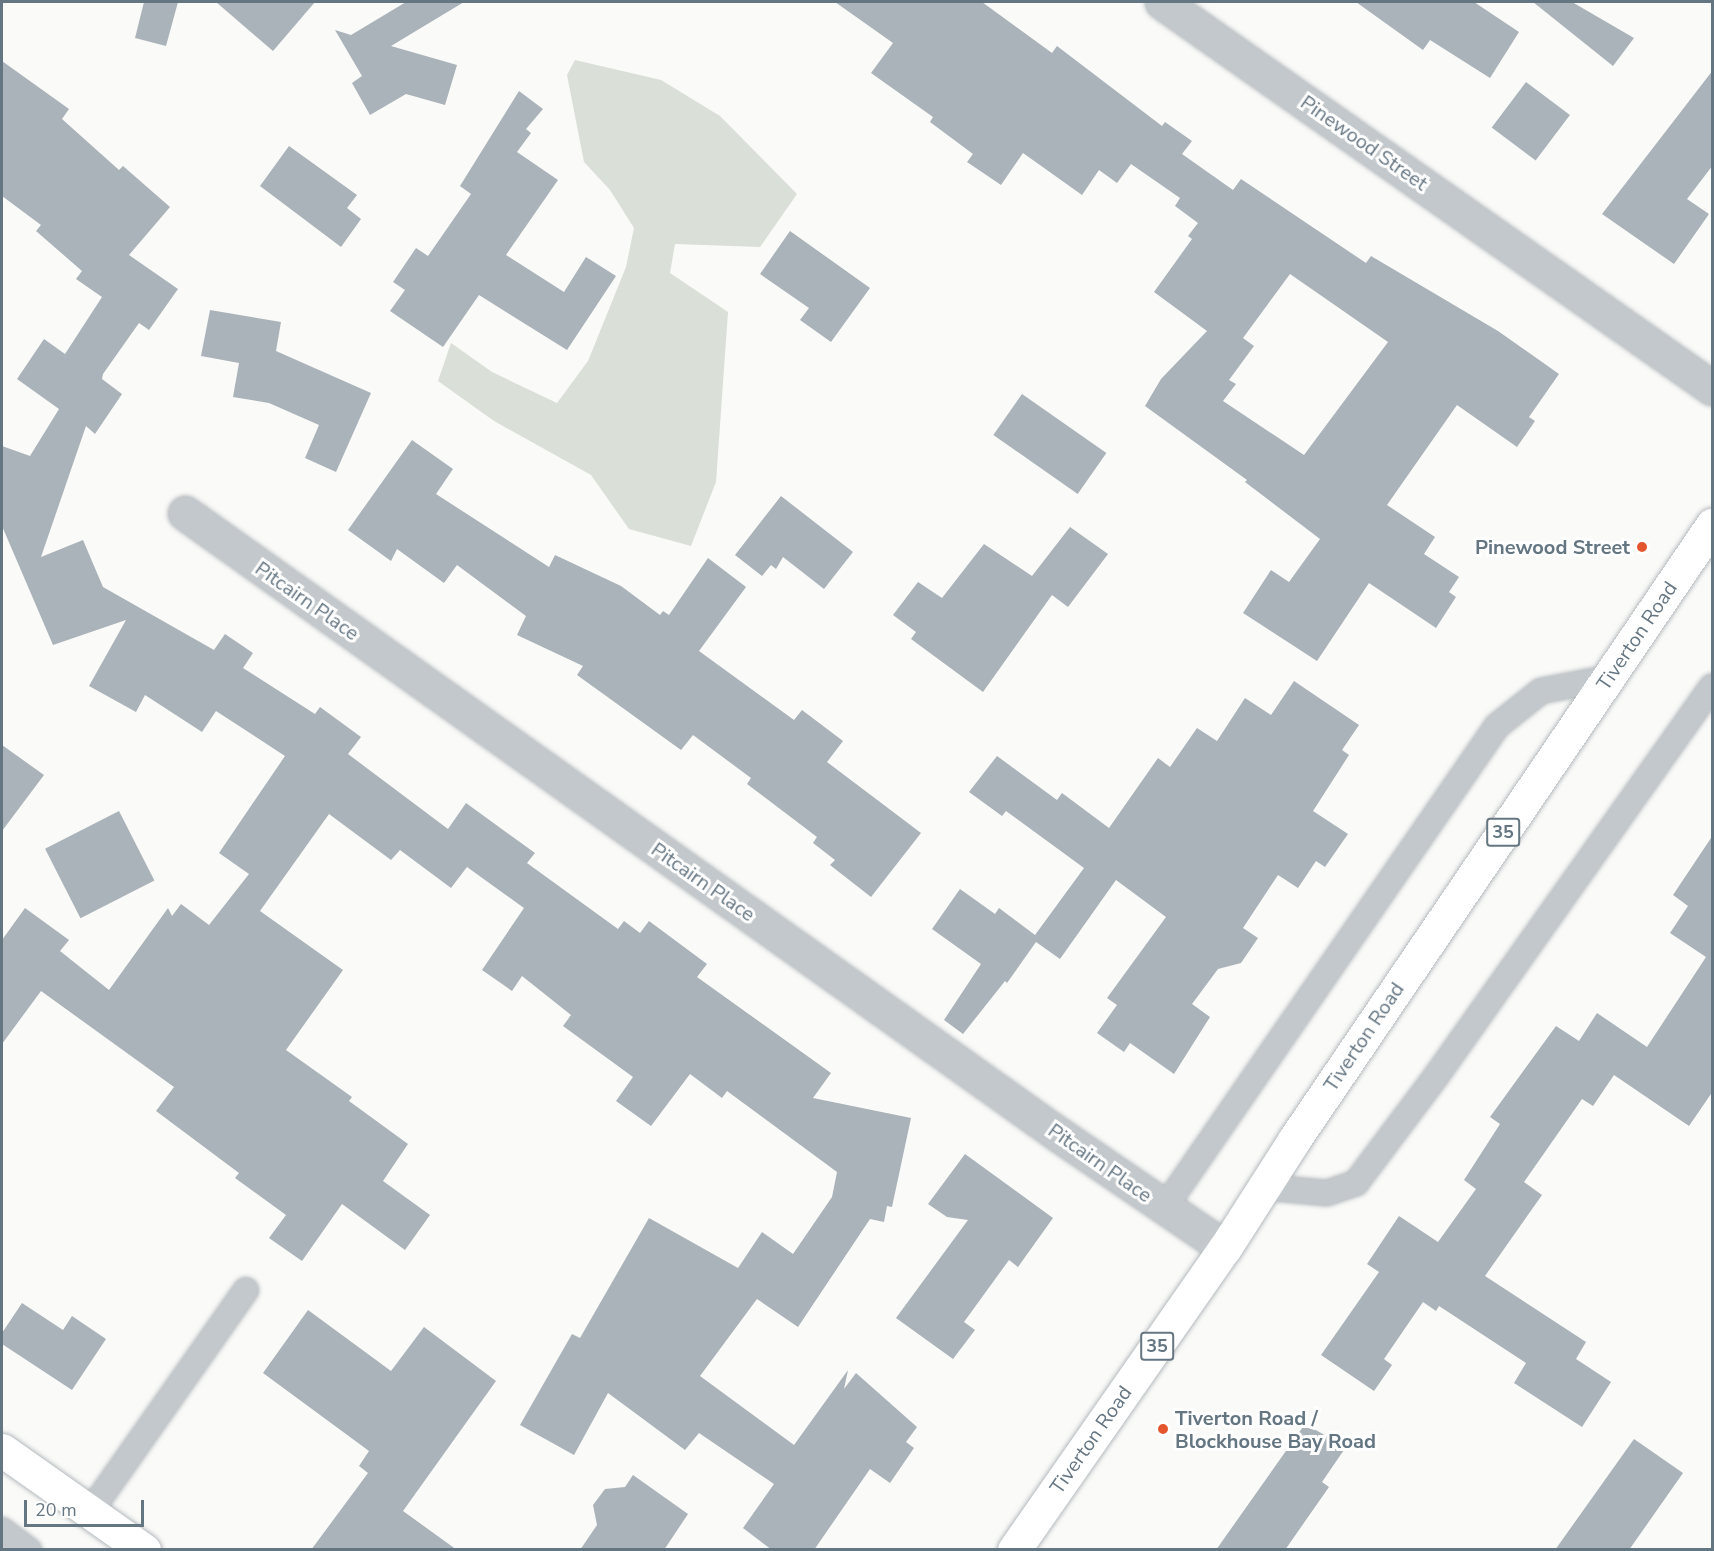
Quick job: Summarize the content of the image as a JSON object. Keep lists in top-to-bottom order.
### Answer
{
  "streets": {
    "main road": ["Tiverton Road", "35"],
    "street": ["Pinewood Street", "Pitcairn Place"]
  },
  "crossings": [
    ["Pitcairn Place", "Tiverton Road"]
  ],
  "places": ["Pinewood Street", "Tiverton Road / Blockhouse Bay Road"],
  "scale_bar": "20 m"
}
